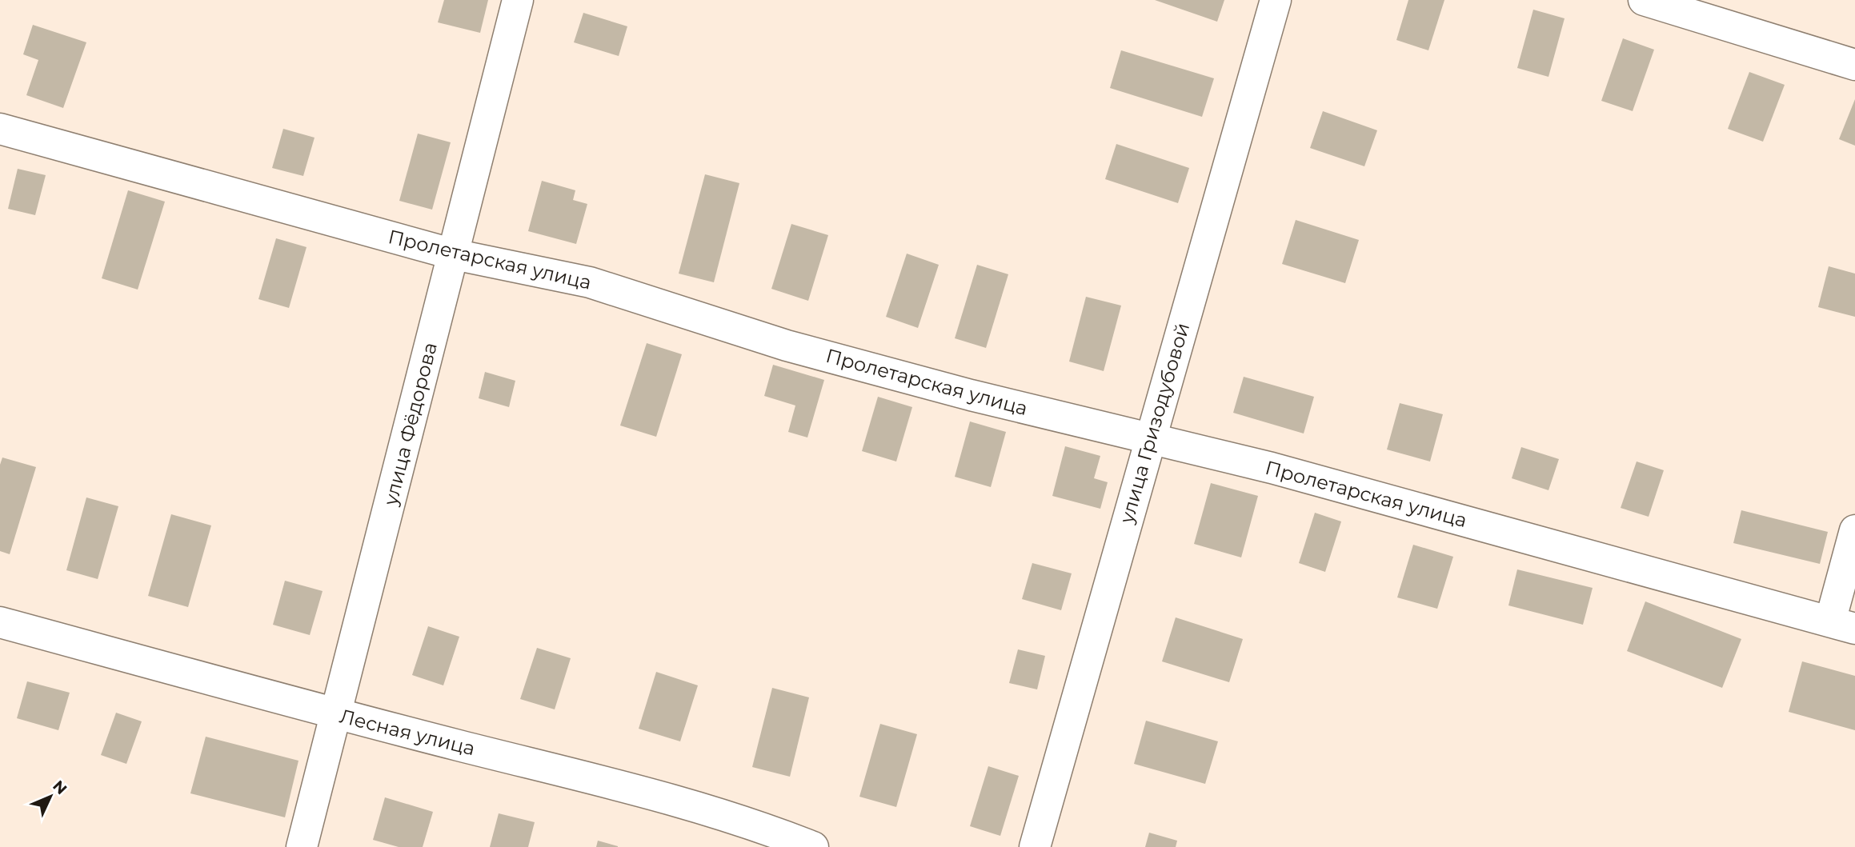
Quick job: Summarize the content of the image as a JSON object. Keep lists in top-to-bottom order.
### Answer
{
  "streets": {
    "street": [
      "Пролетарская улица",
      "улица Гризодубовой",
      "улица Фёдорова",
      "Лесная улица"
    ]
  },
  "crossings": [
    ["Пролетарская улица", "улица Гризодубовой"],
    ["Пролетарская улица", "улица Фёдорова"],
    ["улица Фёдорова", "Лесная улица"]
  ],
  "north": "top right"
}
